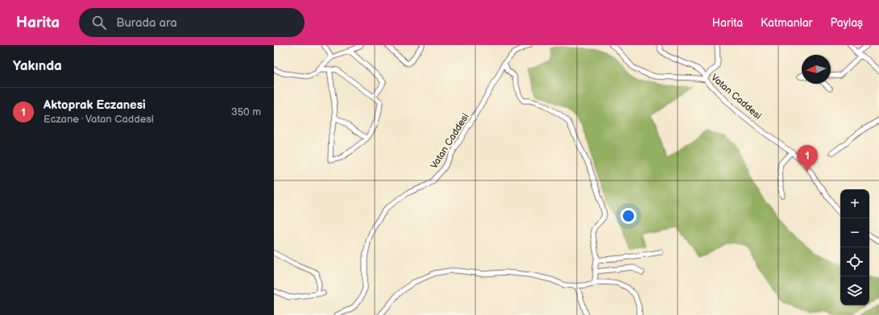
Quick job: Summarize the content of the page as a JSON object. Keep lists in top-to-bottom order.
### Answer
{
  "streets": {
    "street": ["Vatan Caddesi"]
  },
  "north": "left",
  "page": {
    "header": "Harita",
    "search": "Burada ara",
    "nav": ["Harita", "Katmanlar", "Paylaş"],
    "heading": "Yakında",
    "list": [
      {
        "mark": "1",
        "name": "Aktoprak Eczanesi",
        "note": "Eczane · Vatan Caddesi",
        "value": "350 m"
      }
    ],
    "pins": "1",
    "map_buttons": ["+", "−"]
  }
}
